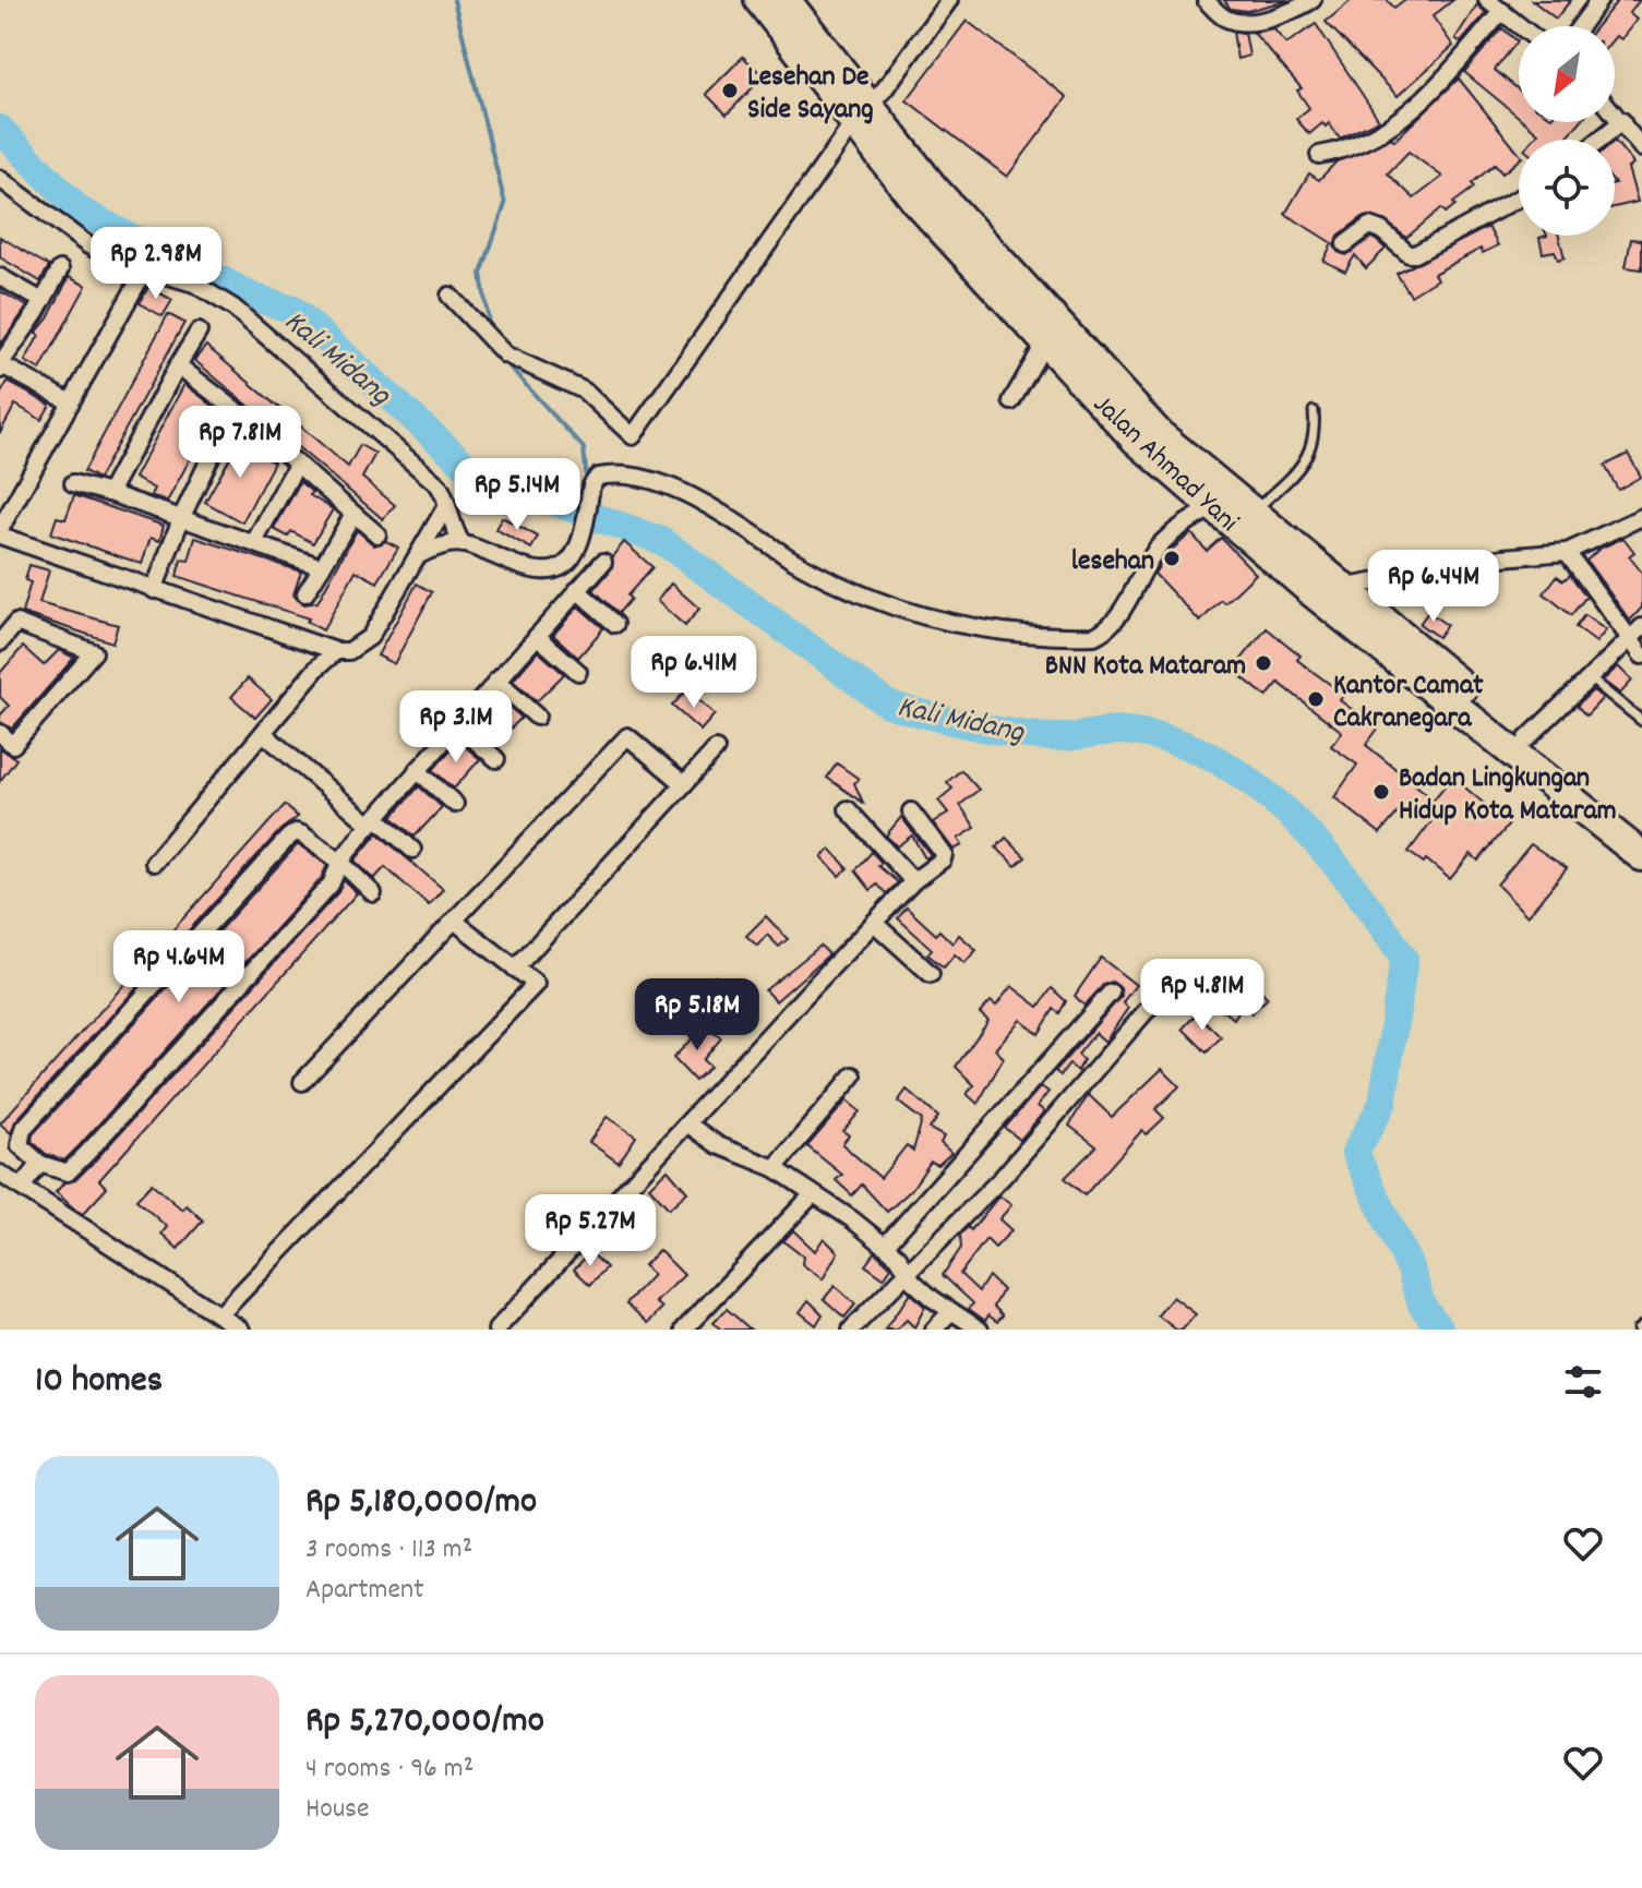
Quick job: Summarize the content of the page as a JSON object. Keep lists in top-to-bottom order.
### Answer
{
  "streets": {
    "highway": ["Jalan Ahmad Yani"]
  },
  "water": ["Kali Midang"],
  "places": [
    "Lesehan De Side Sayang",
    "lesehan",
    "BNN Kota Mataram",
    "Kantor Camat Cakranegara",
    "Badan Lingkungan Hidup Kota Mataram"
  ],
  "north": "bottom left",
  "page": {
    "price": [
      "Rp 2.98M",
      "Rp 7.81M",
      "Rp 5.14M",
      "Rp 6.44M",
      "Rp 6.41M",
      "Rp 3.1M",
      "Rp 4.64M",
      "Rp 4.81M",
      "Rp 5.18M",
      "Rp 5.27M"
    ],
    "heading": "10 homes",
    "list": [
      {
        "name": "Rp 5,180,000/mo",
        "note": "3 rooms · 113 m² · Apartment"
      },
      {
        "name": "Rp 5,270,000/mo",
        "note": "4 rooms · 96 m² · House"
      }
    ]
  }
}
